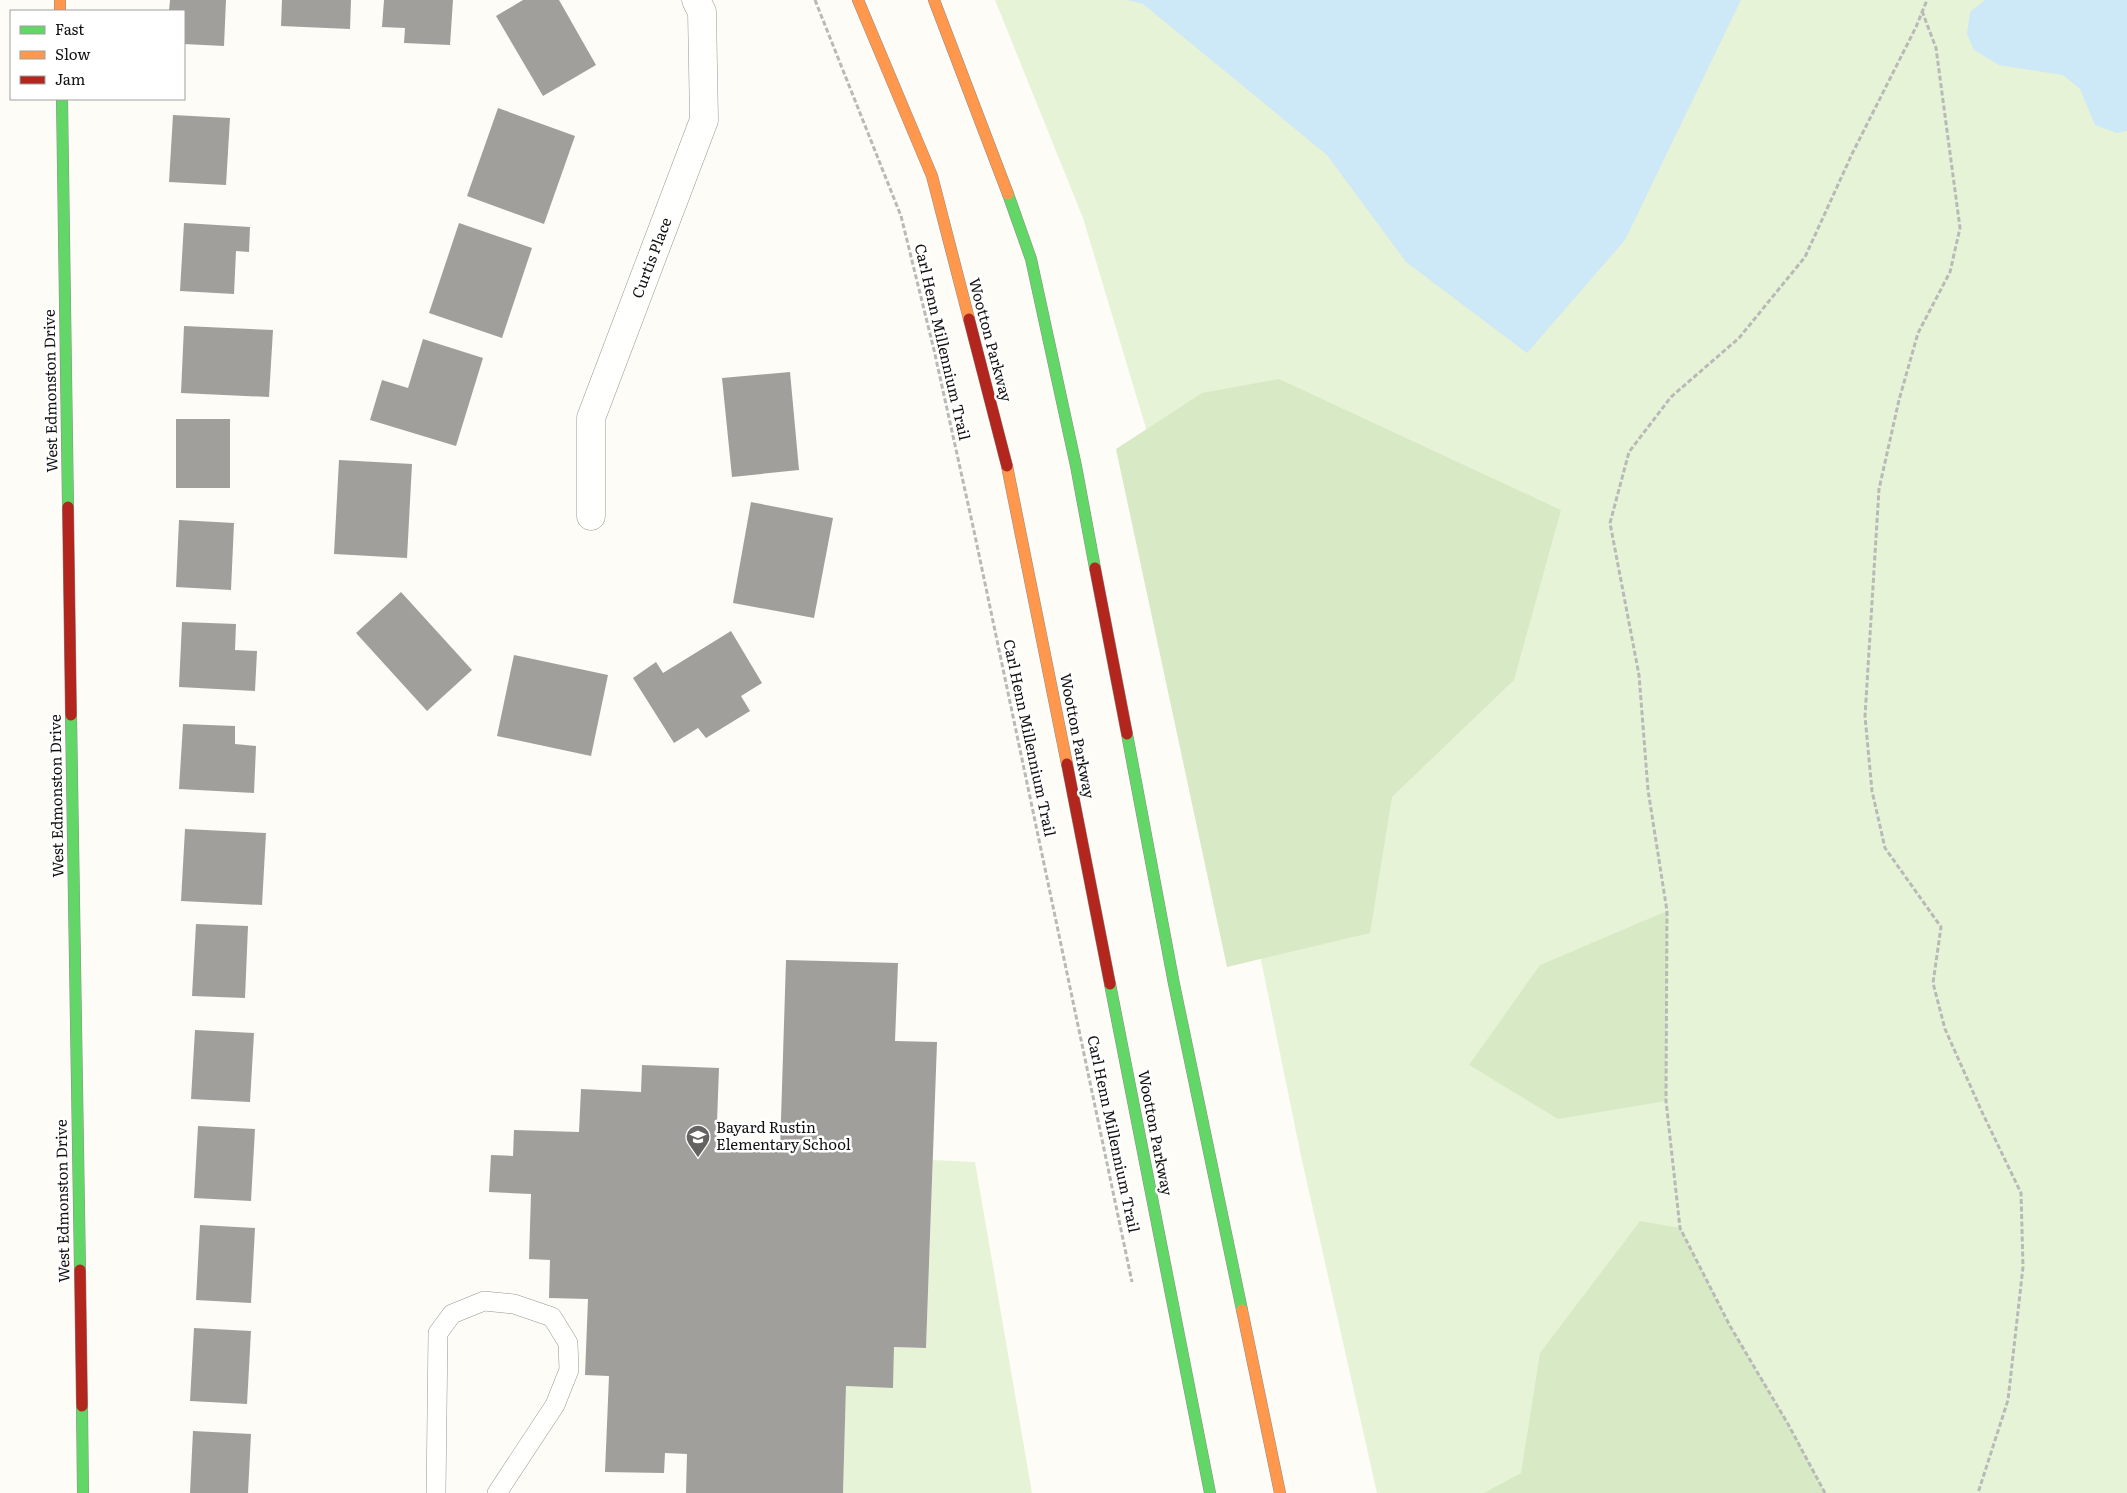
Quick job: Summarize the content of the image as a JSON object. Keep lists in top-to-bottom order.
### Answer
{
  "streets": {
    "main road": ["Wootton Parkway", "West Edmonston Drive"],
    "street": ["Curtis Place"],
    "path": ["Carl Henn Millennium Trail"]
  },
  "places": {
    "school or university": ["Bayard Rustin Elementary School"]
  },
  "legend": ["Fast", "Slow", "Jam"]
}
